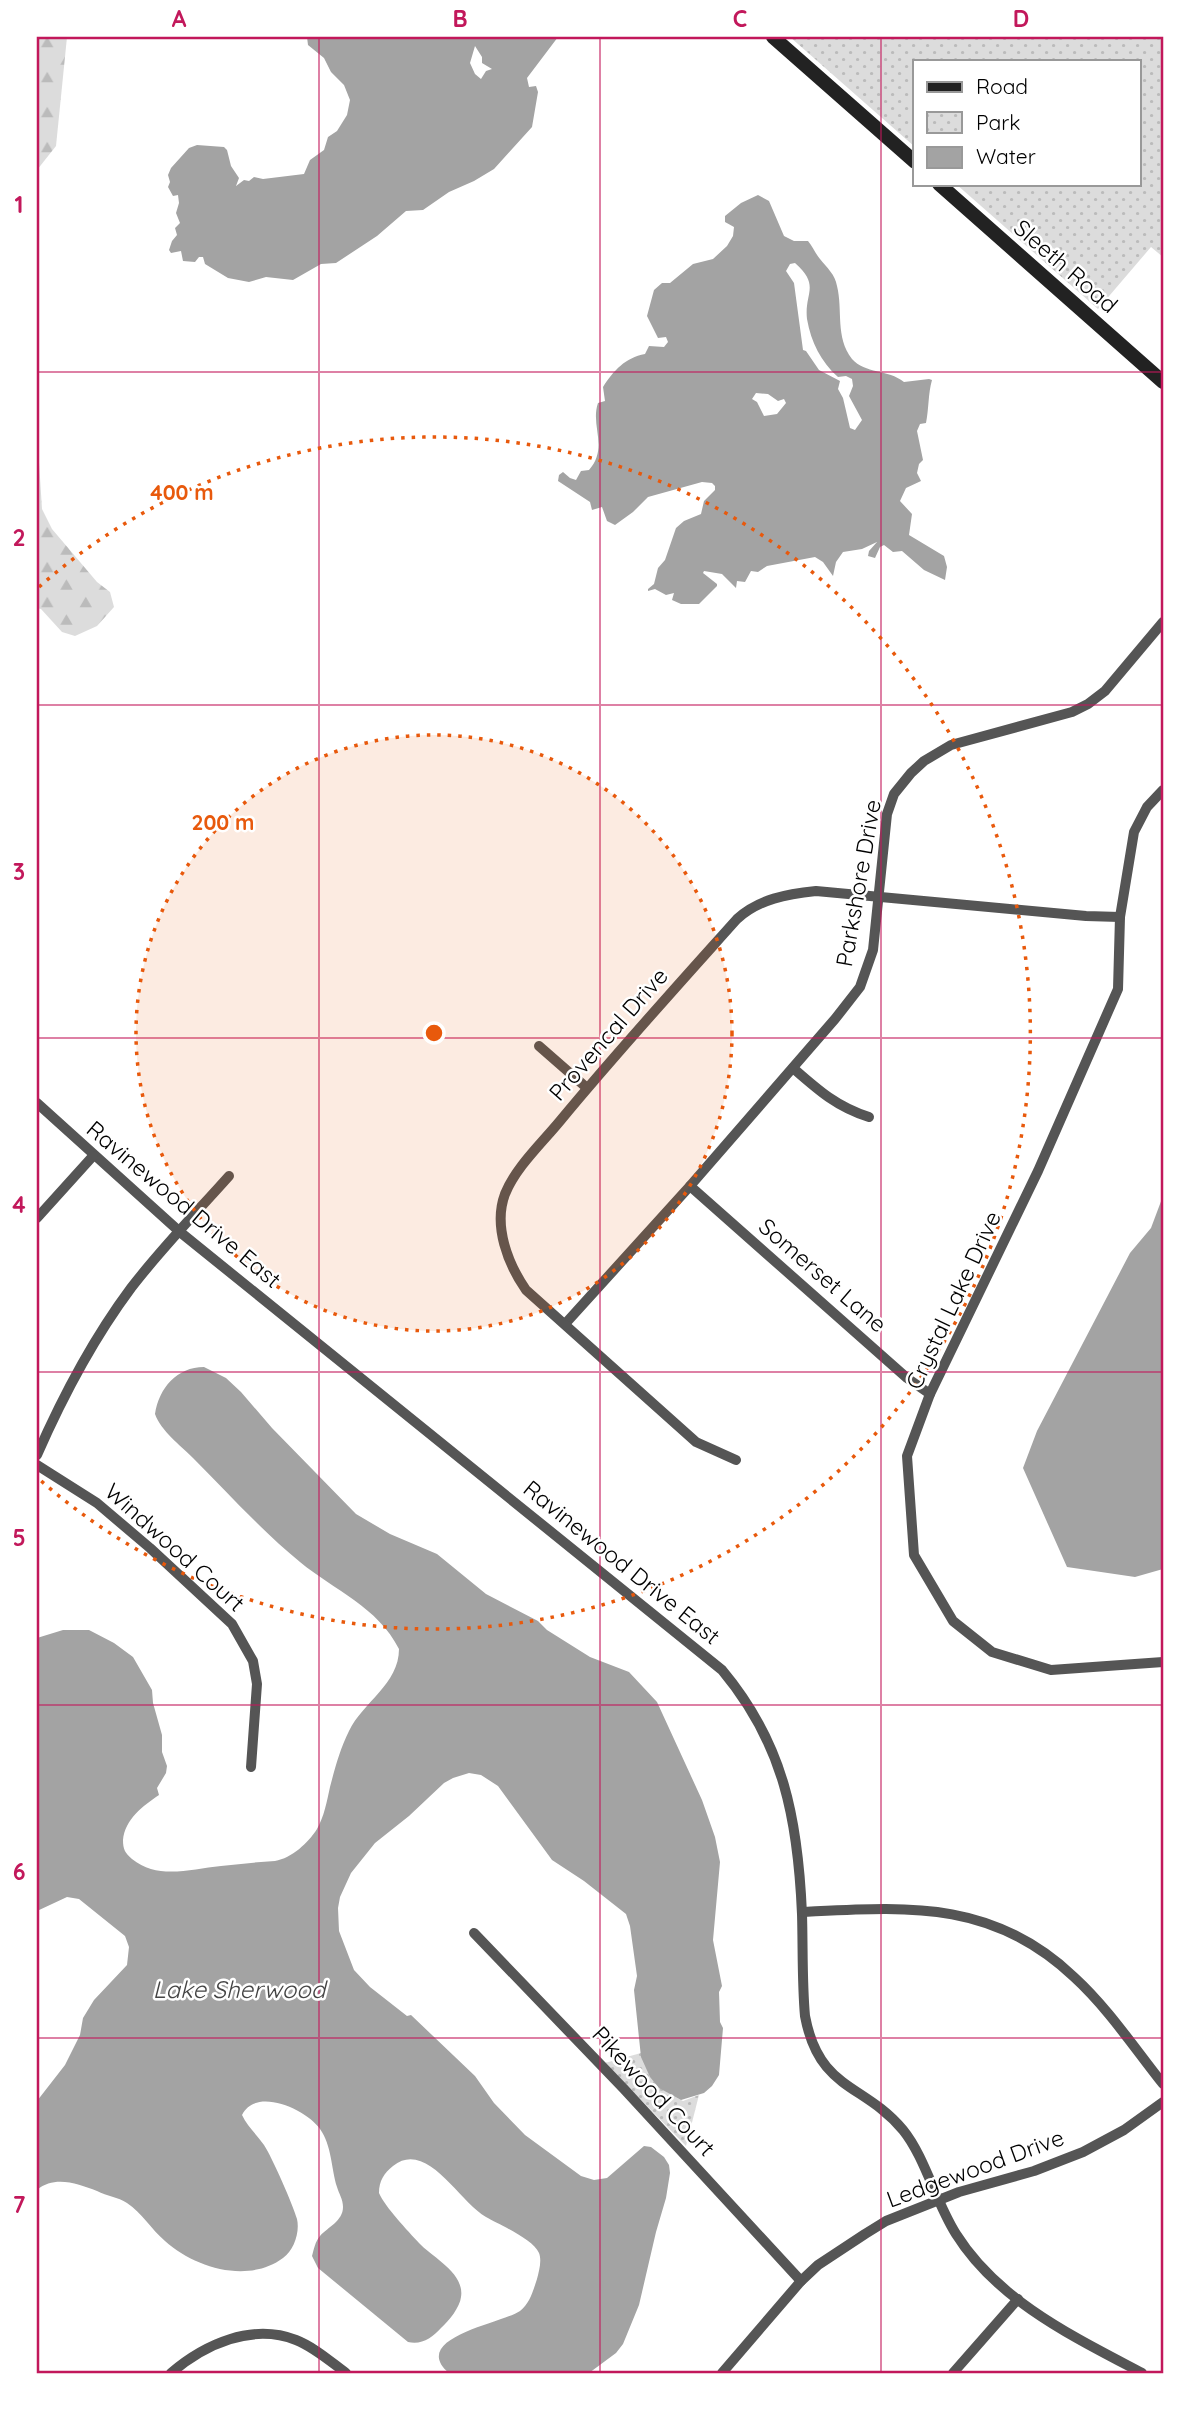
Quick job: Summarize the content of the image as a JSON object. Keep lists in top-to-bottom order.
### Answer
{
  "streets": {
    "street": [
      "Sleeth Road",
      "Parkshore Drive",
      "Provencal Drive",
      "Ravinewood Drive East",
      "Somerset Lane",
      "Crystal Lake Drive",
      "Windwood Court",
      "Pikewood Court",
      "Ledgewood Drive"
    ]
  },
  "crossings": [
    ["Parkshore Drive", "Provencal Drive"],
    ["Parkshore Drive", "Somerset Lane"],
    ["Provencal Drive", "Crystal Lake Drive"],
    ["Ravinewood Drive East", "Ledgewood Drive"],
    ["Somerset Lane", "Crystal Lake Drive"],
    ["Pikewood Court", "Ledgewood Drive"]
  ],
  "water": ["Lake Sherwood"],
  "legend": ["Road", "Park", "Water"],
  "grid": {
    "columns": [
      "A",
      "B",
      "C",
      "D"
    ],
    "rows": [
      "1",
      "2",
      "3",
      "4",
      "5",
      "6",
      "7"
    ]
  },
  "rings": ["400 m", "200 m"]
}
